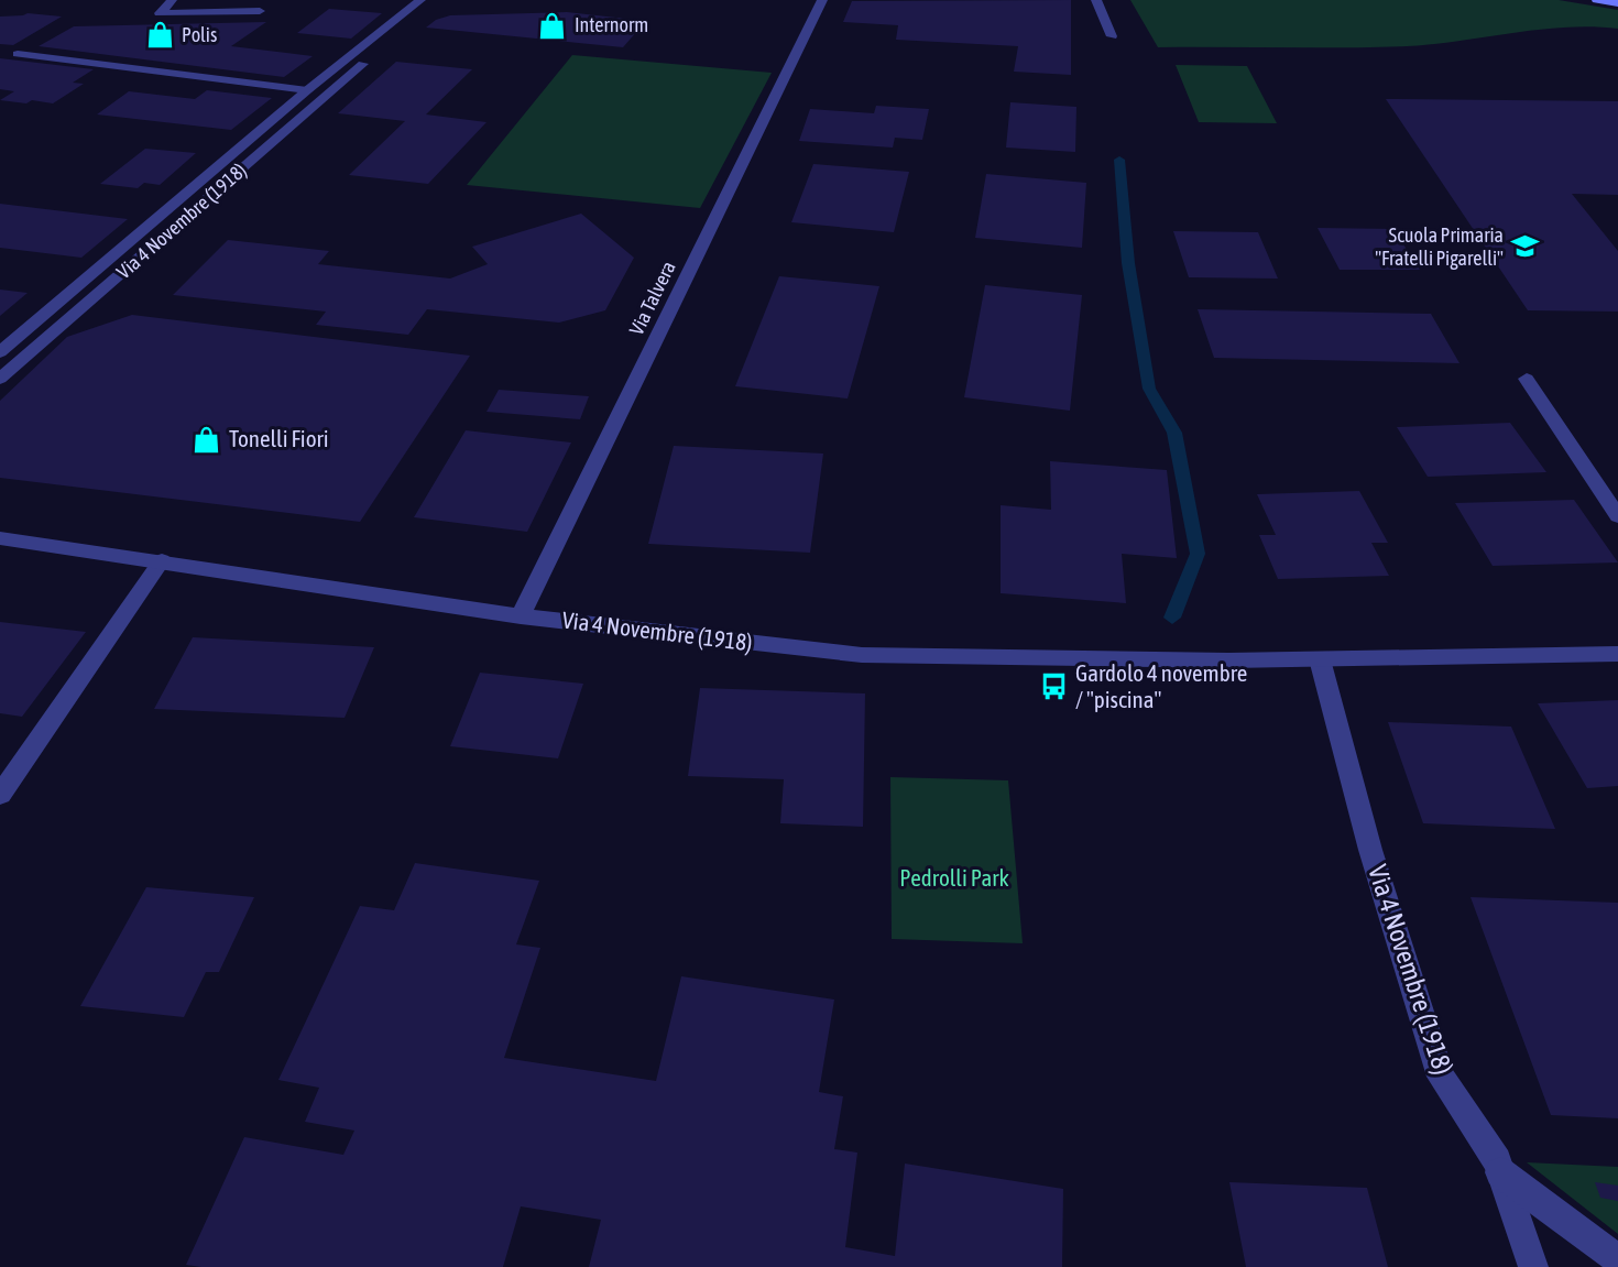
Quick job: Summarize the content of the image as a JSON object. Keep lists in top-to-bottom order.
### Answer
{
  "streets": {
    "street": ["Via 4 Novembre (1918)", "Via Talvera"]
  },
  "crossings": [
    ["Via 4 Novembre (1918)", "Via Talvera"]
  ],
  "parks": ["Pedrolli Park"],
  "places": {
    "shop": ["Internorm", "Polis", "Tonelli Fiori"],
    "school or university": ["Scuola Primaria \"Fratelli Pigarelli\""],
    "bus stop": ["Gardolo 4 novembre / \"piscina\""]
  }
}
